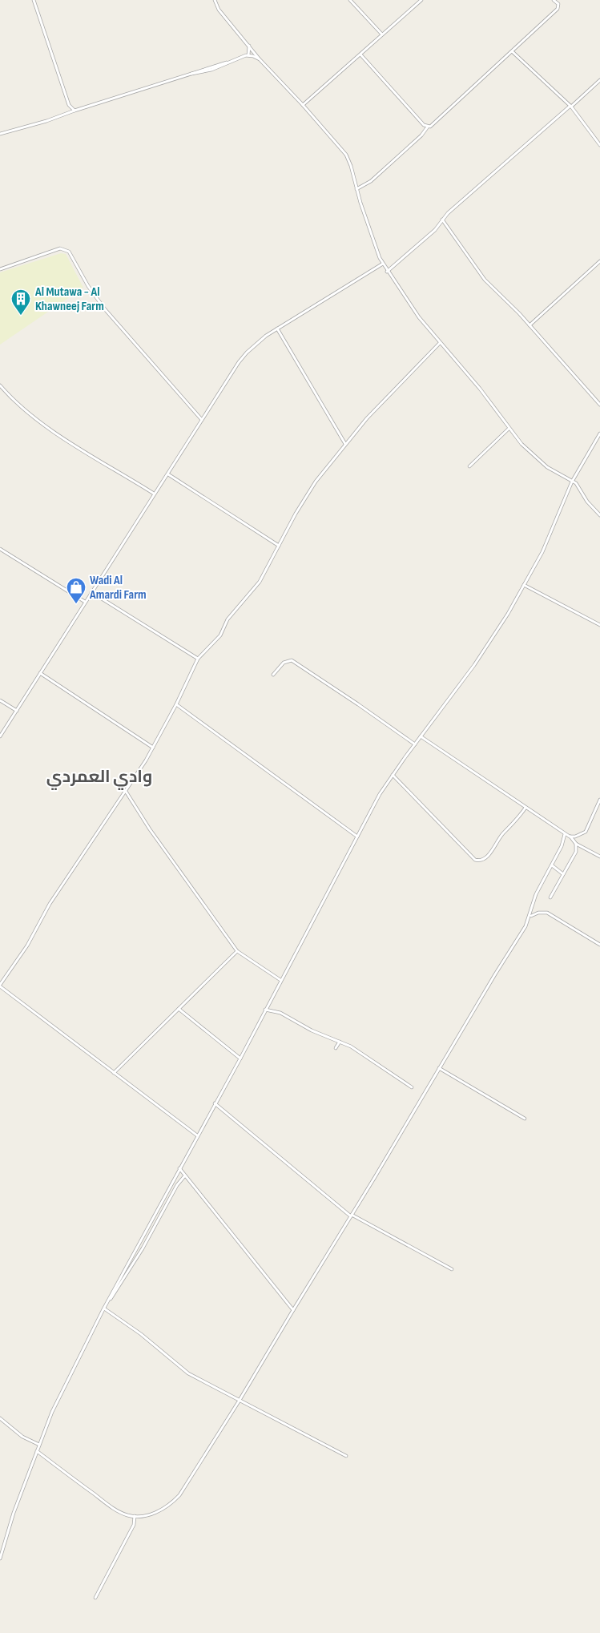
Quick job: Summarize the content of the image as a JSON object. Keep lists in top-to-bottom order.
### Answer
{
  "districts": ["وادي العمردي"],
  "places": {
    "building": ["Al Mutawa - Al Khawneej Farm"],
    "shop": ["Wadi Al Amardi Farm"]
  }
}
